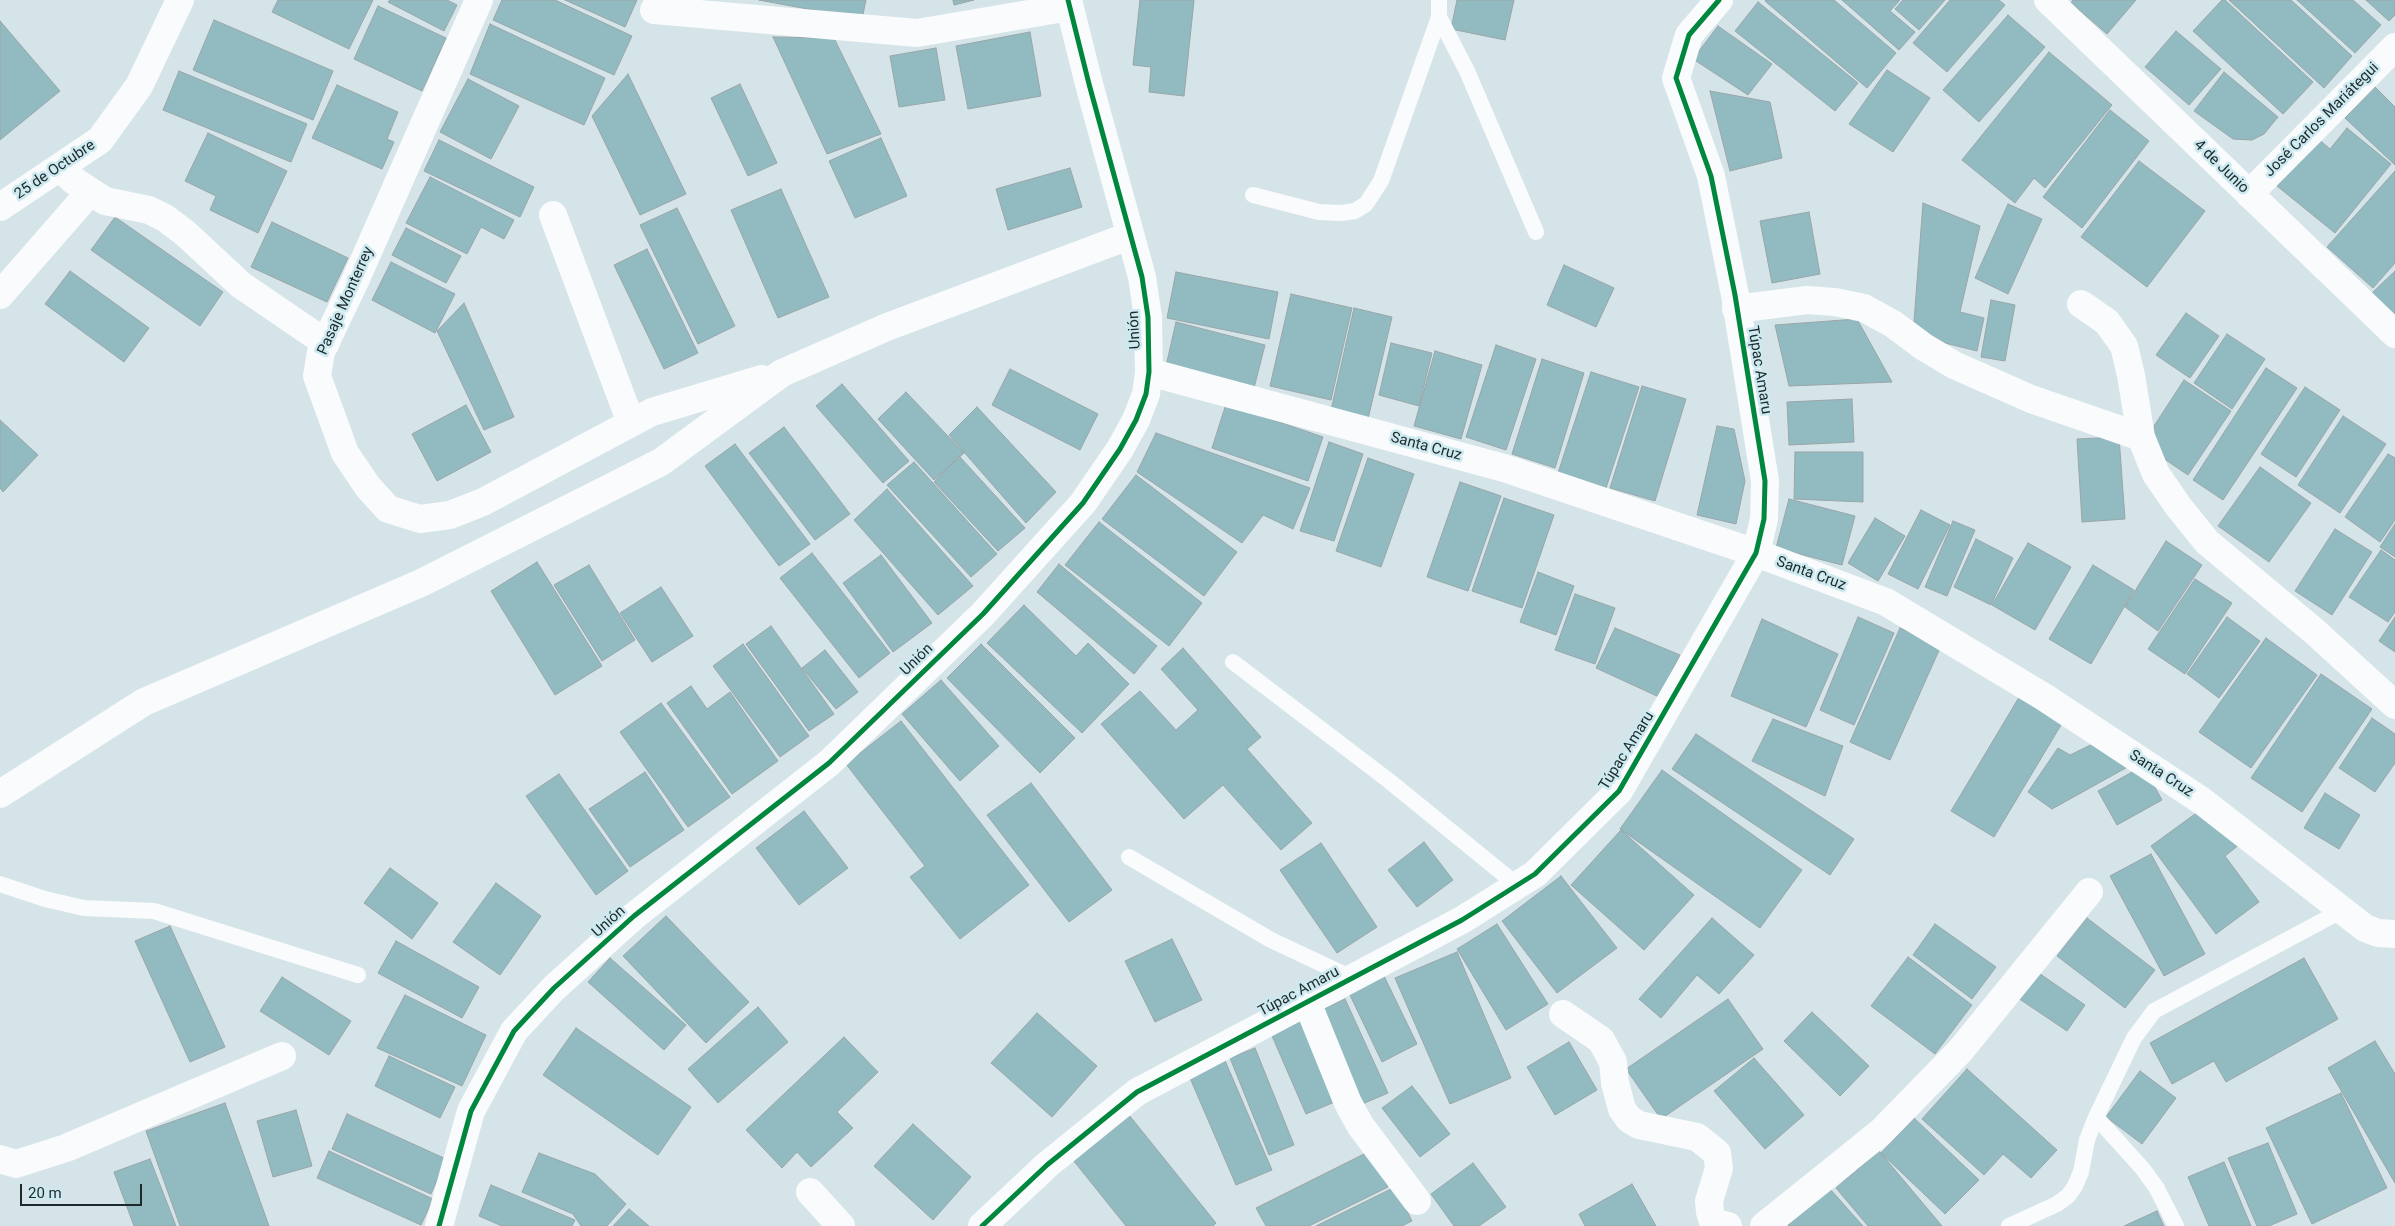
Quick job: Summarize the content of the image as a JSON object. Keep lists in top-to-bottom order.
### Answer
{
  "streets": {
    "street": [
      "José Carlos Mariátegui",
      "4 de Junio",
      "25 de Octubre",
      "Pasaje Monterrey",
      "Unión",
      "Túpac Amaru",
      "Santa Cruz"
    ]
  },
  "crossings": [
    ["José Carlos Mariátegui", "4 de Junio"],
    ["Unión", "Santa Cruz"],
    ["Túpac Amaru", "Santa Cruz"]
  ],
  "scale_bar": "20 m"
}
